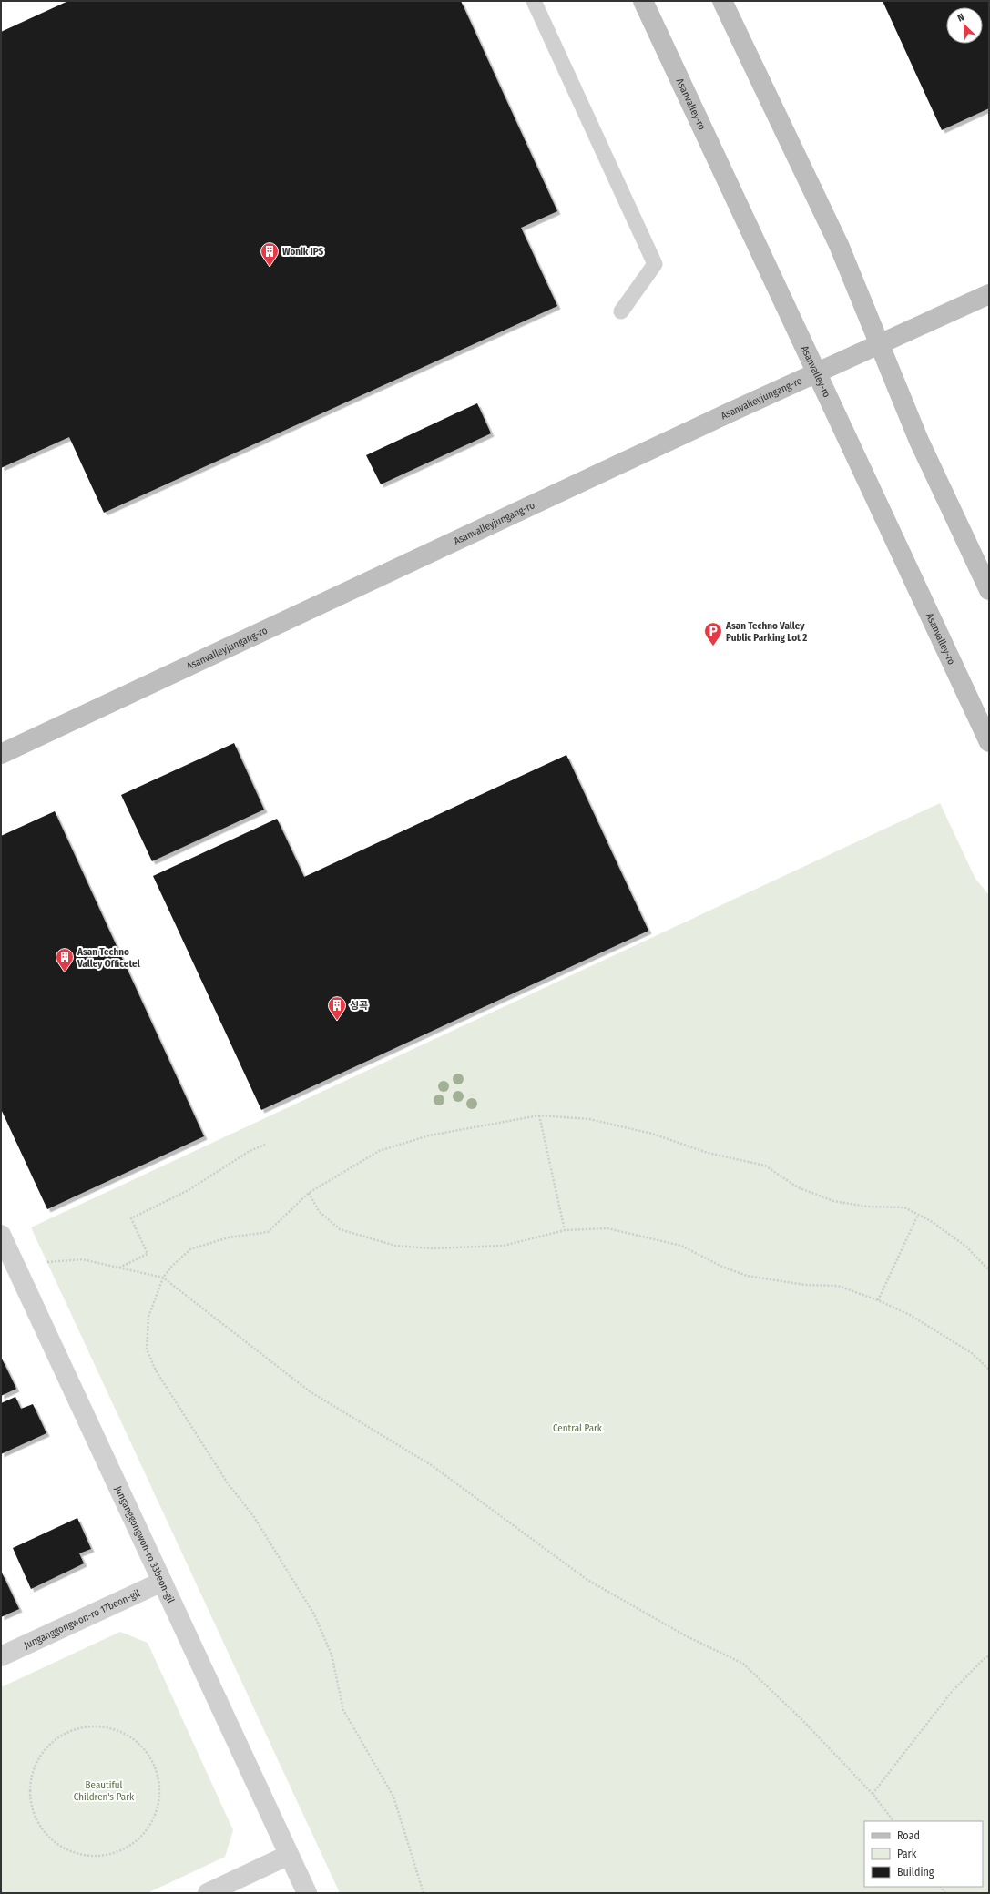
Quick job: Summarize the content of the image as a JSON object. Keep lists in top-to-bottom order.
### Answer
{
  "streets": {
    "street": [
      "Asanvalley-ro",
      "Asanvalleyjungang-ro",
      "Junganggongwon-ro 33beon-gil",
      "Junganggongwon-ro 17beon-gil"
    ]
  },
  "crossings": [
    ["Asanvalley-ro", "Asanvalleyjungang-ro"],
    ["Junganggongwon-ro 33beon-gil", "Junganggongwon-ro 17beon-gil"]
  ],
  "parks": ["Central Park", "Beautiful Children's Park"],
  "places": {
    "building": ["Wonik IPS", "Asan Techno Valley Officetel", "성곡"],
    "parking": ["Asan Techno Valley Public Parking Lot 2"]
  },
  "legend": ["Road", "Park", "Building"],
  "north": "top left"
}
